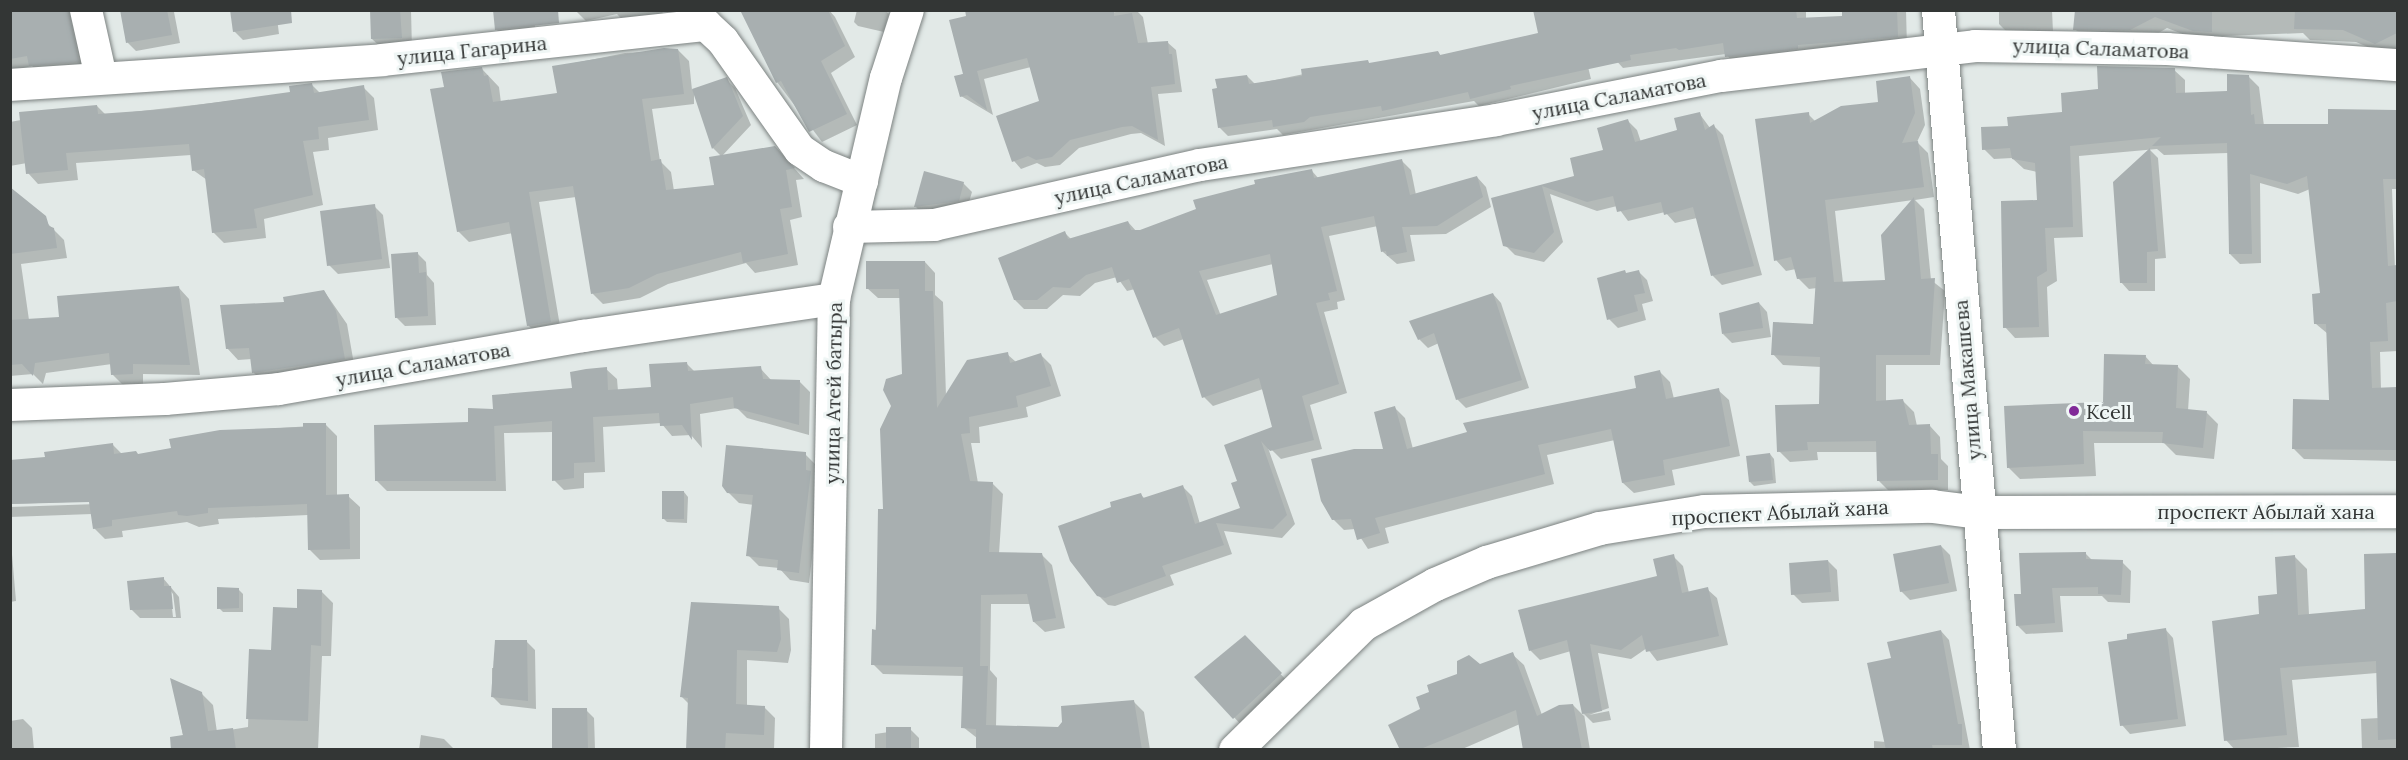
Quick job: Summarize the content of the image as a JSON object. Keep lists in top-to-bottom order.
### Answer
{
  "streets": {
    "main road": ["улица Макашева", "проспект Абылай хана"],
    "street": ["улица Саламатова", "улица Гагарина", "улица Атей батыра"]
  },
  "crossings": [
    ["улица Саламатова", "улица Макашева"],
    ["улица Саламатова", "улица Атей батыра"],
    ["улица Гагарина", "улица Атей батыра"],
    ["улица Макашева", "проспект Абылай хана"]
  ],
  "places": ["Kcell"]
}
